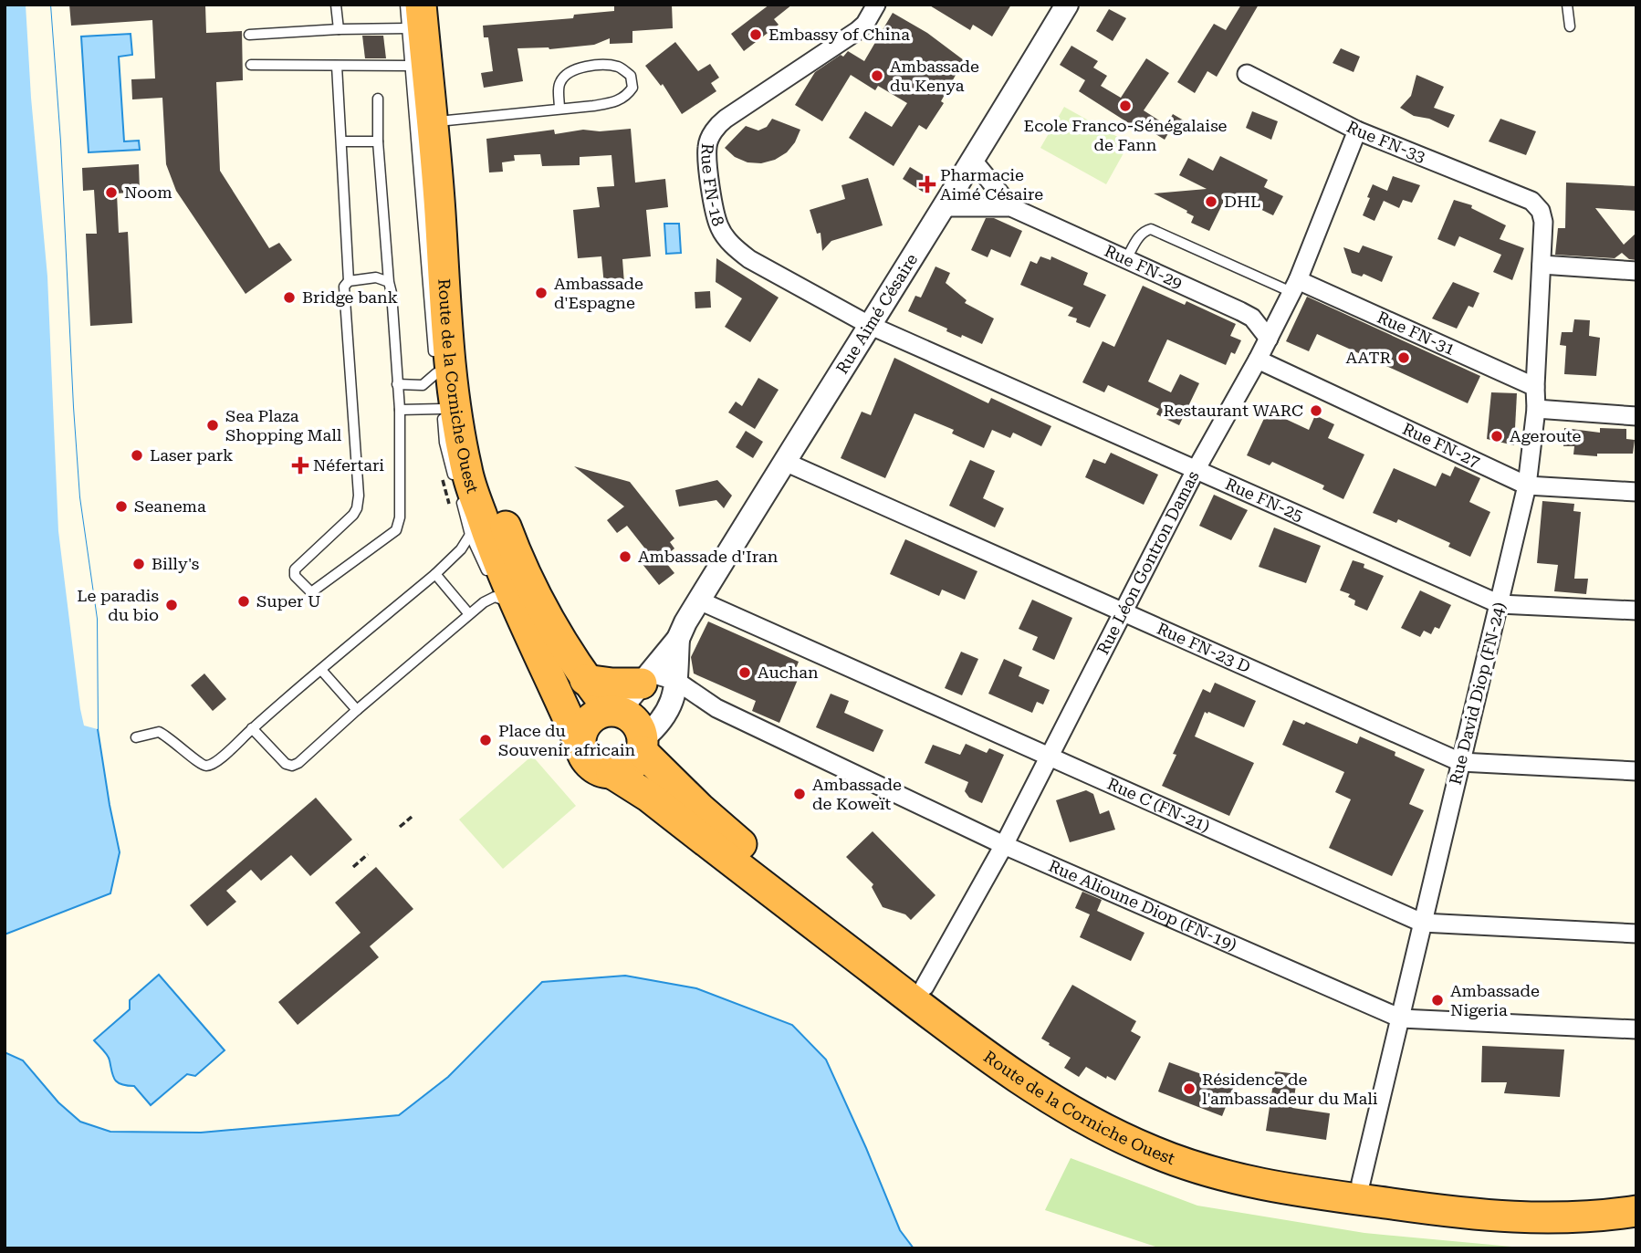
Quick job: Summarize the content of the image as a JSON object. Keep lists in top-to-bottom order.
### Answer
{
  "streets": {
    "highway": ["Route de la Corniche Ouest"],
    "street": [
      "Rue FN-33",
      "Rue FN-18",
      "Rue FN-29",
      "Rue Aimé Césaire",
      "Rue FN-31",
      "Rue FN-27",
      "Rue FN-25",
      "Rue Léon Gontron Damas",
      "Rue FN-23 D",
      "Rue David Diop (FN-24)",
      "Rue C (FN-21)",
      "Rue Alioune Diop (FN-19)"
    ]
  },
  "crossings": [
    ["Rue FN-33", "Rue Léon Gontron Damas"],
    ["Rue FN-33", "Rue David Diop (FN-24)"],
    ["Rue FN-18", "Rue Aimé Césaire"],
    ["Rue FN-18", "Rue FN-25"],
    ["Rue FN-29", "Rue Léon Gontron Damas"],
    ["Rue Aimé Césaire", "Route de la Corniche Ouest"],
    ["Rue Aimé Césaire", "Rue FN-25"],
    ["Rue Aimé Césaire", "Rue FN-23 D"],
    ["Rue Aimé Césaire", "Rue C (FN-21)"],
    ["Rue Aimé Césaire", "Rue Alioune Diop (FN-19)"],
    ["Rue FN-31", "Rue Léon Gontron Damas"],
    ["Rue FN-31", "Rue David Diop (FN-24)"],
    ["Route de la Corniche Ouest", "Rue Léon Gontron Damas"],
    ["Route de la Corniche Ouest", "Rue David Diop (FN-24)"],
    ["Rue FN-27", "Rue Léon Gontron Damas"],
    ["Rue FN-27", "Rue David Diop (FN-24)"],
    ["Rue FN-25", "Rue Léon Gontron Damas"],
    ["Rue FN-25", "Rue David Diop (FN-24)"],
    ["Rue Léon Gontron Damas", "Rue FN-23 D"],
    ["Rue Léon Gontron Damas", "Rue C (FN-21)"],
    ["Rue Léon Gontron Damas", "Rue Alioune Diop (FN-19)"],
    ["Rue FN-23 D", "Rue David Diop (FN-24)"],
    ["Rue David Diop (FN-24)", "Rue C (FN-21)"],
    ["Rue David Diop (FN-24)", "Rue Alioune Diop (FN-19)"]
  ],
  "places": {
    "other": [
      "Embassy of China",
      "Ambassade du Kenya",
      "Ecole Franco-Sénégalaise de Fann",
      "Noom",
      "DHL",
      "Ambassade d'Espagne",
      "Bridge bank",
      "AATR",
      "Restaurant WARC",
      "Sea Plaza Shopping Mall",
      "Ageroute",
      "Laser park",
      "Seanema",
      "Ambassade d'Iran",
      "Billy's",
      "Super U",
      "Le paradis du bio",
      "Auchan",
      "Place du Souvenir africain",
      "Ambassade de Koweït",
      "Ambassade Nigeria",
      "Résidence de l'ambassadeur du Mali"
    ],
    "health": ["Pharmacie Aimé Césaire", "Néfertari"]
  }
}
